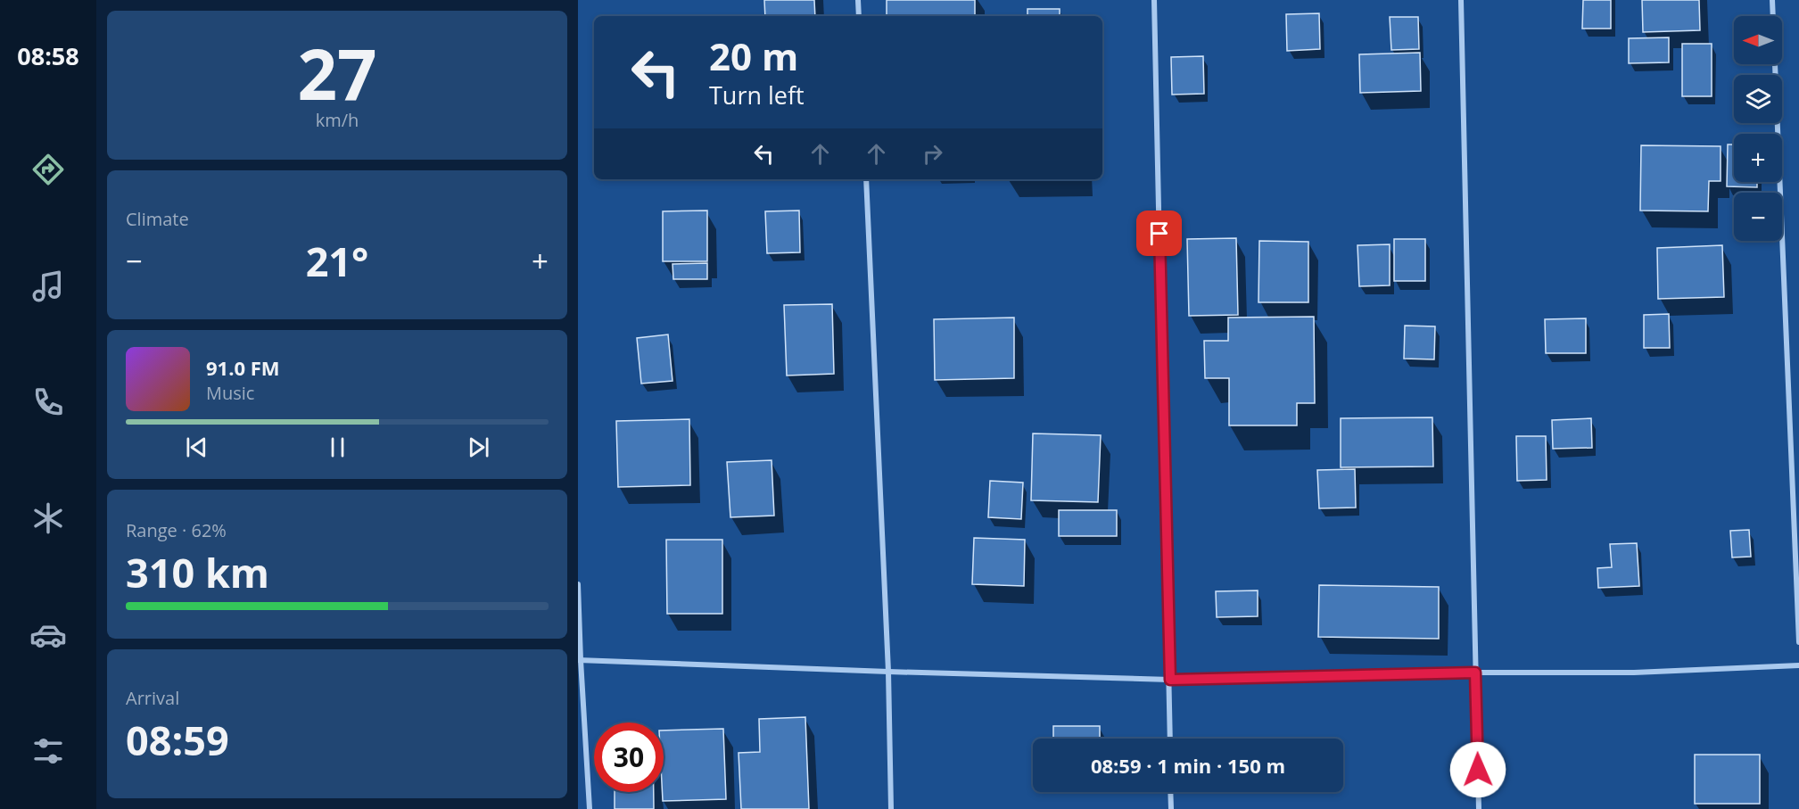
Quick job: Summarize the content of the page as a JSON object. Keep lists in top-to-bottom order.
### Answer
{
  "north": "left",
  "page": {
    "tabs": "08:58",
    "tile": [
      ["27", "km/h"],
      "Climate",
      ["Range · 62%", "310 km"],
      ["Arrival", "08:59"]
    ],
    "map_buttons": ["+", "−"],
    "turn": ["20 m", "Turn left"],
    "heat": ["−", "21°", "+"],
    "song": ["91.0 FM", "Music"],
    "limit": "30",
    "trip": "08:59 · 1 min · 150 m"
  }
}
